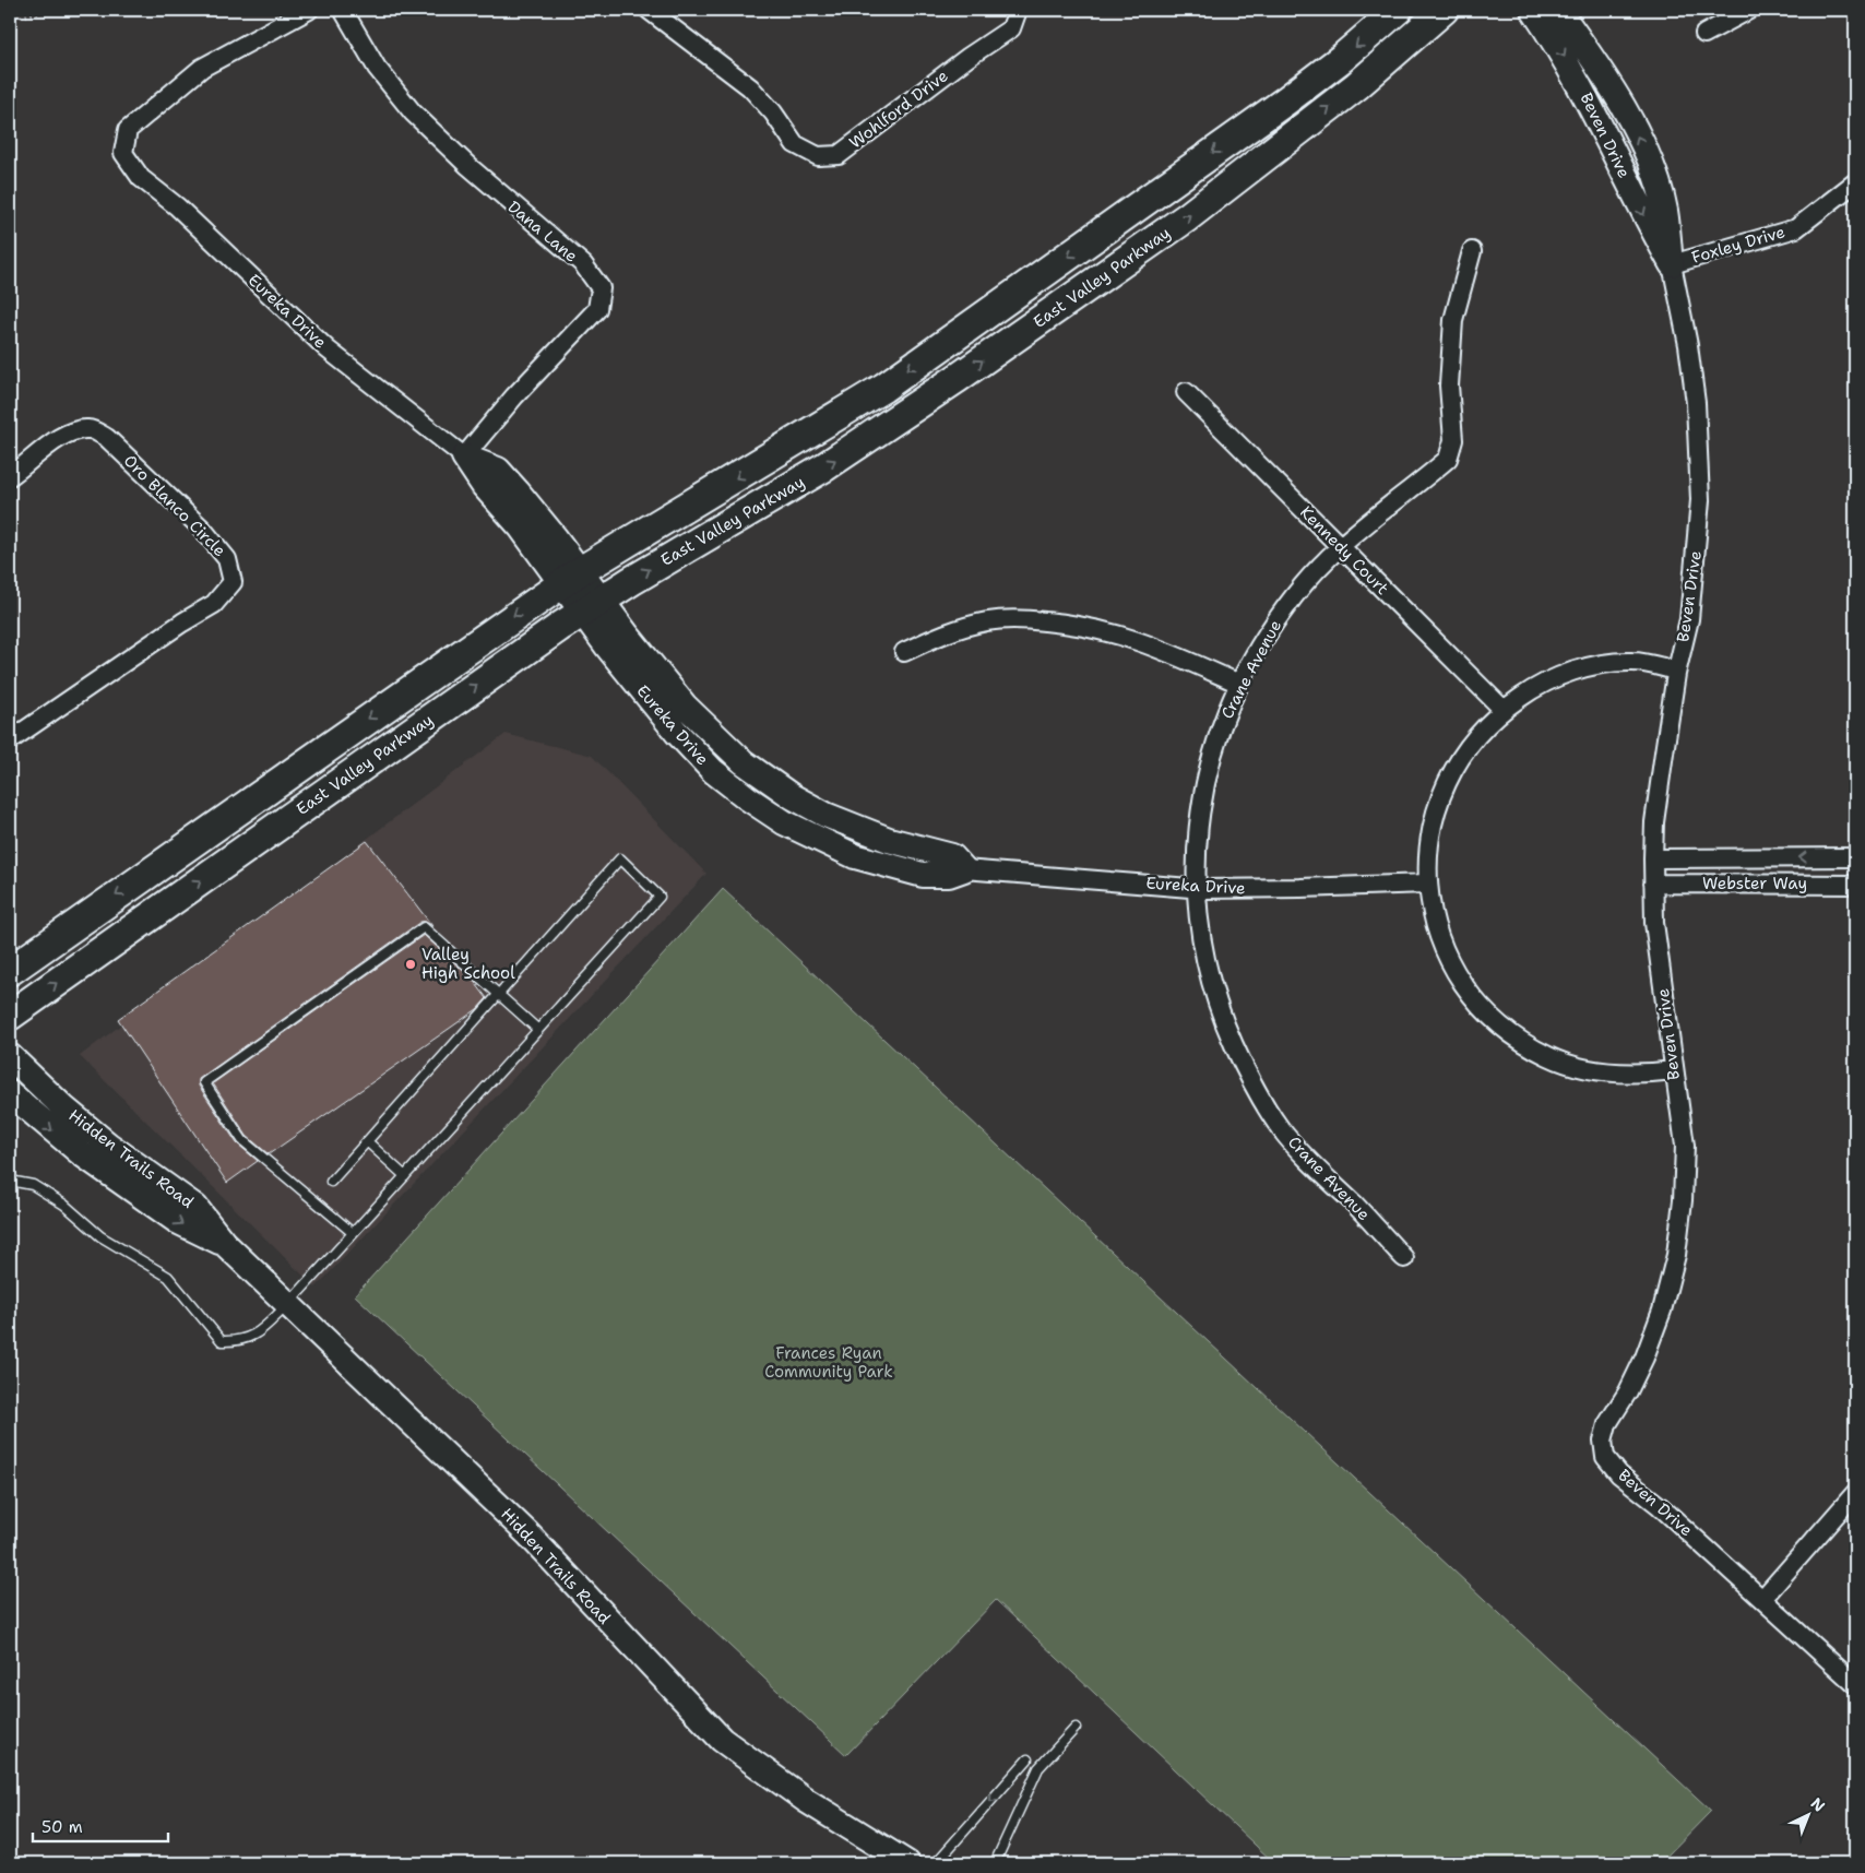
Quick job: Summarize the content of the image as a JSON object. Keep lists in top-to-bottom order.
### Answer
{
  "streets": {
    "main road": ["East Valley Parkway"],
    "street": [
      "Wohlford Drive",
      "Beven Drive",
      "Dana Lane",
      "Foxley Drive",
      "Eureka Drive",
      "Oro Blanco Circle",
      "Kennedy Court",
      "Crane Avenue",
      "Webster Way",
      "Hidden Trails Road"
    ]
  },
  "crossings": [
    ["Beven Drive", "Foxley Drive"],
    ["Beven Drive", "Webster Way"],
    ["Dana Lane", "Eureka Drive"],
    ["East Valley Parkway", "Eureka Drive"],
    ["Eureka Drive", "Crane Avenue"],
    ["Kennedy Court", "Crane Avenue"]
  ],
  "parks": ["Frances Ryan Community Park"],
  "places": ["Valley High School"],
  "scale_bar": "50 m",
  "north": "top right"
}
